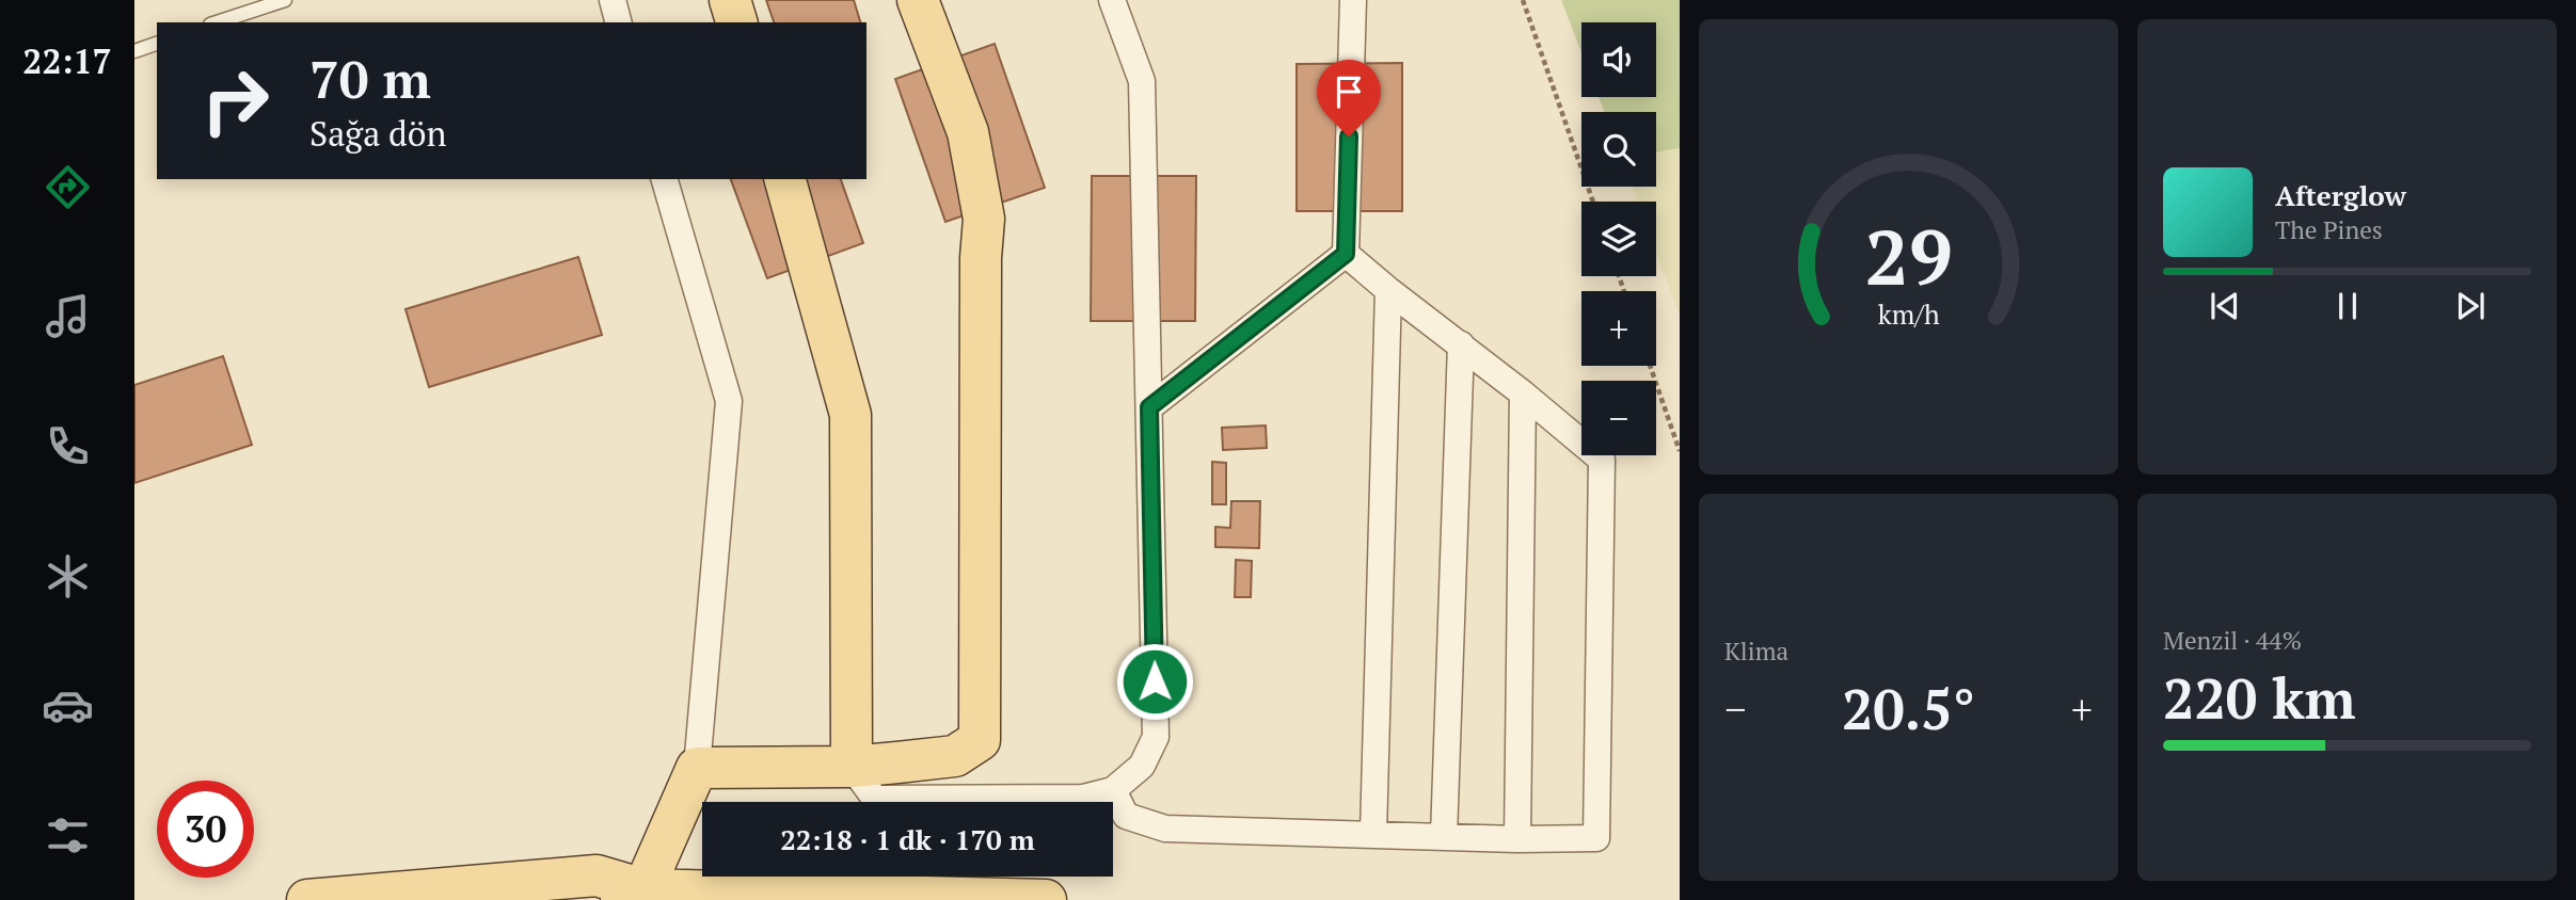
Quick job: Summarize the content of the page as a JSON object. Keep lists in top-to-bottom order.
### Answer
{
  "page": {
    "tabs": "22:17",
    "map_buttons": ["+", "−"],
    "turn": ["70 m", "Sağa dön"],
    "song": ["Afterglow", "The Pines"],
    "tile": [
      "Klima",
      ["Menzil · 44%", "220 km"]
    ],
    "heat": ["−", "20.5°", "+"],
    "limit": "30",
    "trip": "22:18 · 1 dk · 170 m",
    "gauge": ["29", "km/h"]
  }
}
